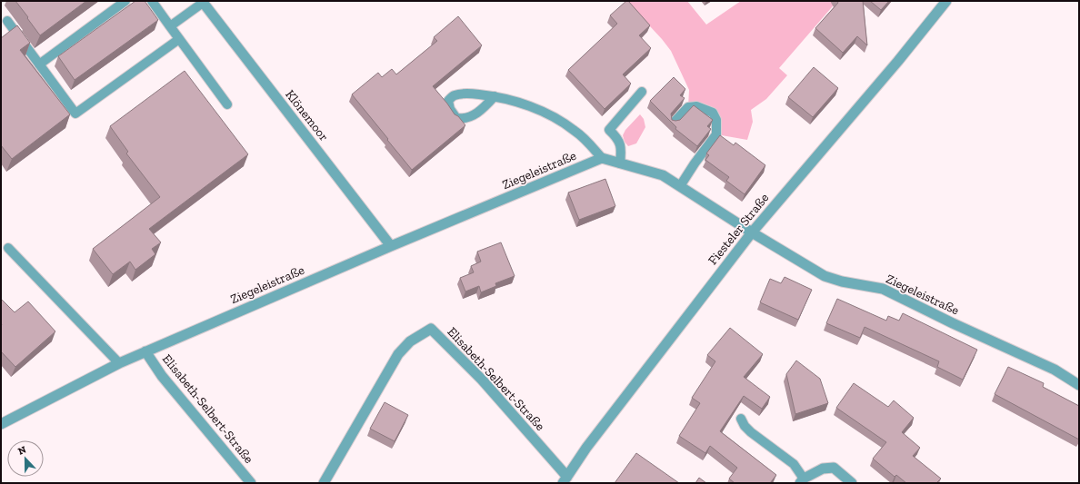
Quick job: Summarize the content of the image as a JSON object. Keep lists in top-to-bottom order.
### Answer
{
  "streets": {
    "street": [
      "Klönemoor",
      "Ziegeleistraße",
      "Fiesteler Straße",
      "Elisabeth-Selbert-Straße"
    ]
  },
  "crossings": [
    ["Klönemoor", "Ziegeleistraße"],
    ["Ziegeleistraße", "Fiesteler Straße"],
    ["Ziegeleistraße", "Elisabeth-Selbert-Straße"],
    ["Fiesteler Straße", "Elisabeth-Selbert-Straße"]
  ],
  "north": "top"
}
